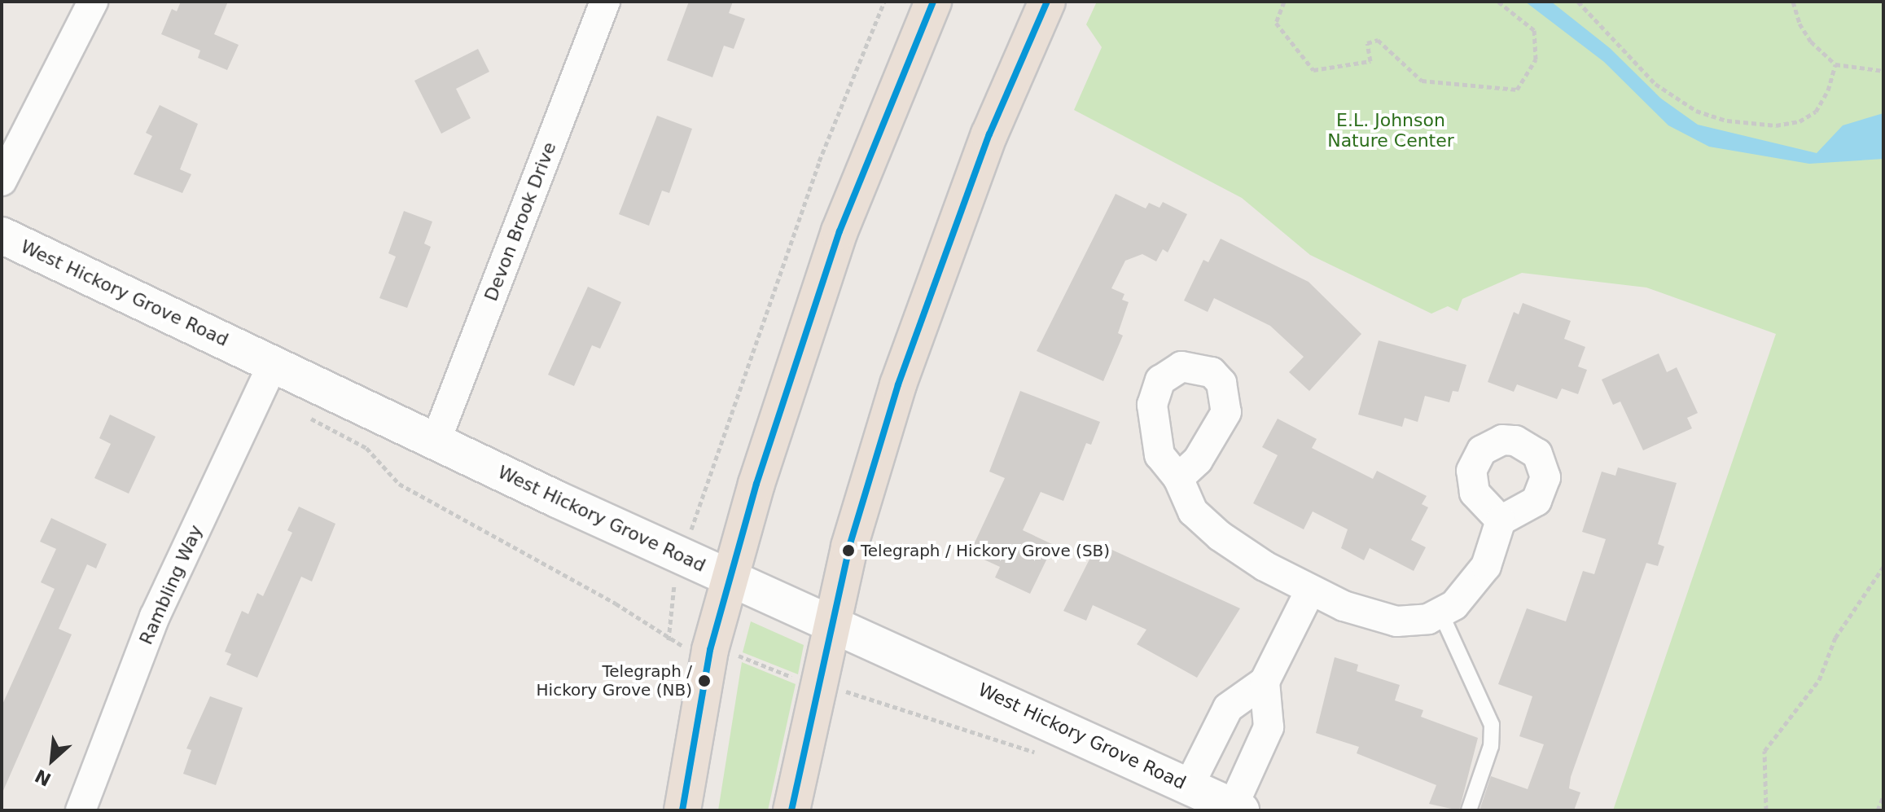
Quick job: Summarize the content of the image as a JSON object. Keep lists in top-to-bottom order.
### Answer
{
  "streets": {
    "street": ["Devon Brook Drive", "West Hickory Grove Road", "Rambling Way"]
  },
  "crossings": [
    ["Devon Brook Drive", "West Hickory Grove Road"],
    ["West Hickory Grove Road", "Rambling Way"]
  ],
  "parks": ["E.L. Johnson Nature Center"],
  "places": ["Telegraph / Hickory Grove (SB)", "Telegraph / Hickory Grove (NB)"],
  "north": "bottom left"
}
